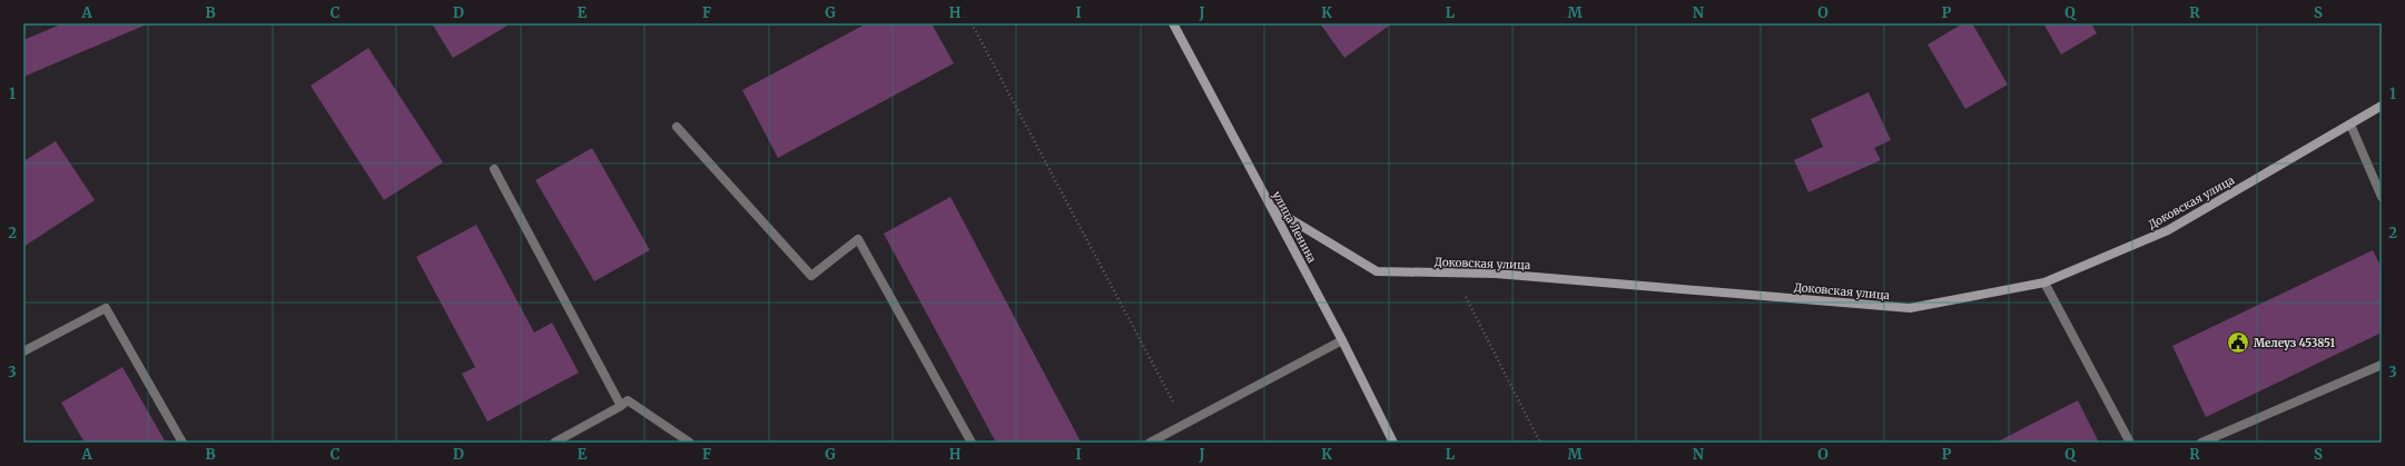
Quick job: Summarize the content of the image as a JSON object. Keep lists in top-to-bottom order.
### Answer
{
  "streets": {
    "main road": ["Доковская улица", "улица Ленина"]
  },
  "crossings": [
    ["Доковская улица", "улица Ленина"]
  ],
  "places": {
    "public building": ["Мелеуз 453851"]
  },
  "grid": {
    "columns": [
      "A",
      "B",
      "C",
      "D",
      "E",
      "F",
      "G",
      "H",
      "I",
      "J",
      "K",
      "L",
      "M",
      "N",
      "O",
      "P",
      "Q",
      "R",
      "S"
    ],
    "rows": ["1", "2", "3"]
  }
}
